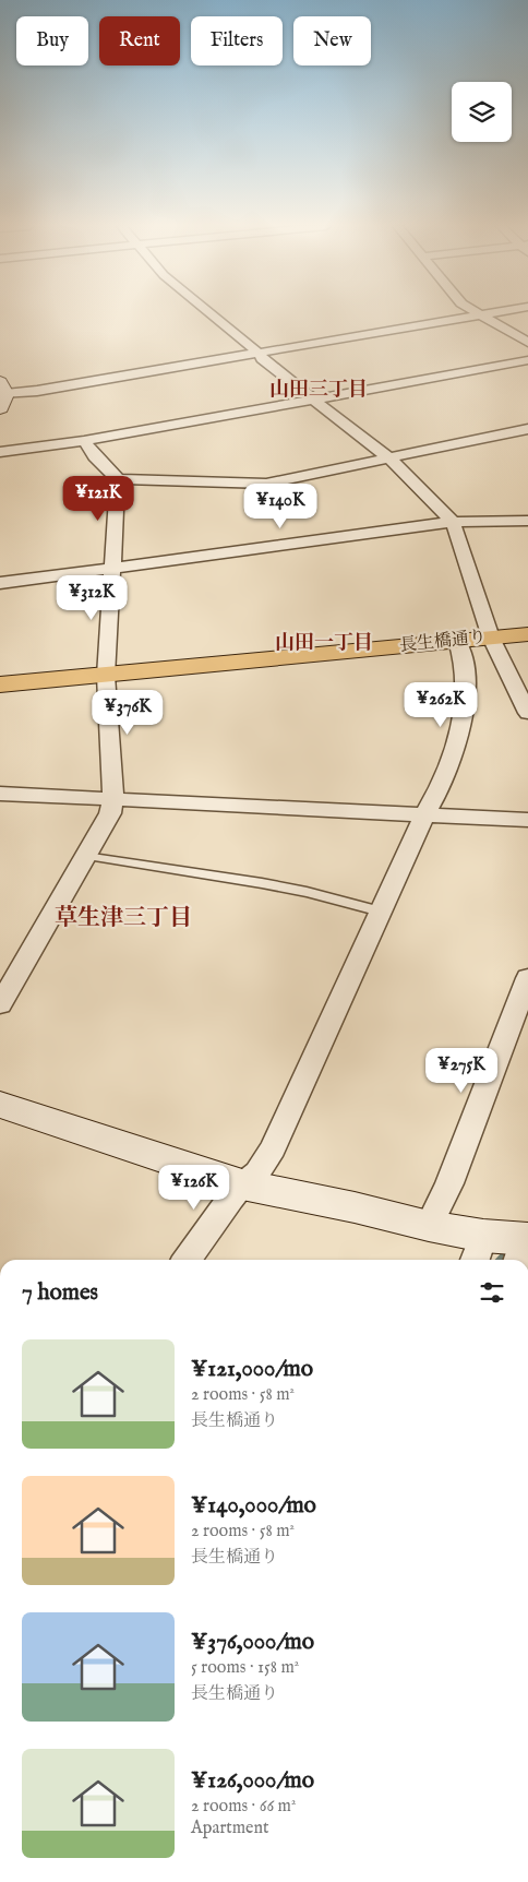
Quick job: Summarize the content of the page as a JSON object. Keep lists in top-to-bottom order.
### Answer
{
  "streets": {
    "highway": ["長生橋通り"]
  },
  "districts": ["山田三丁目", "山田一丁目", "草生津三丁目"],
  "page": {
    "chip": [
      "Buy",
      "Rent",
      "Filters",
      "New"
    ],
    "price": [
      "¥121K",
      "¥140K",
      "¥312K",
      "¥262K",
      "¥376K",
      "¥275K",
      "¥126K"
    ],
    "heading": "7 homes",
    "list": [
      {
        "name": "¥121,000/mo",
        "note": "2 rooms · 58 m² · 長生橋通り"
      },
      {
        "name": "¥140,000/mo",
        "note": "2 rooms · 58 m² · 長生橋通り"
      },
      {
        "name": "¥376,000/mo",
        "note": "5 rooms · 158 m² · 長生橋通り"
      },
      {
        "name": "¥126,000/mo",
        "note": "2 rooms · 66 m² · Apartment"
      }
    ]
  }
}
